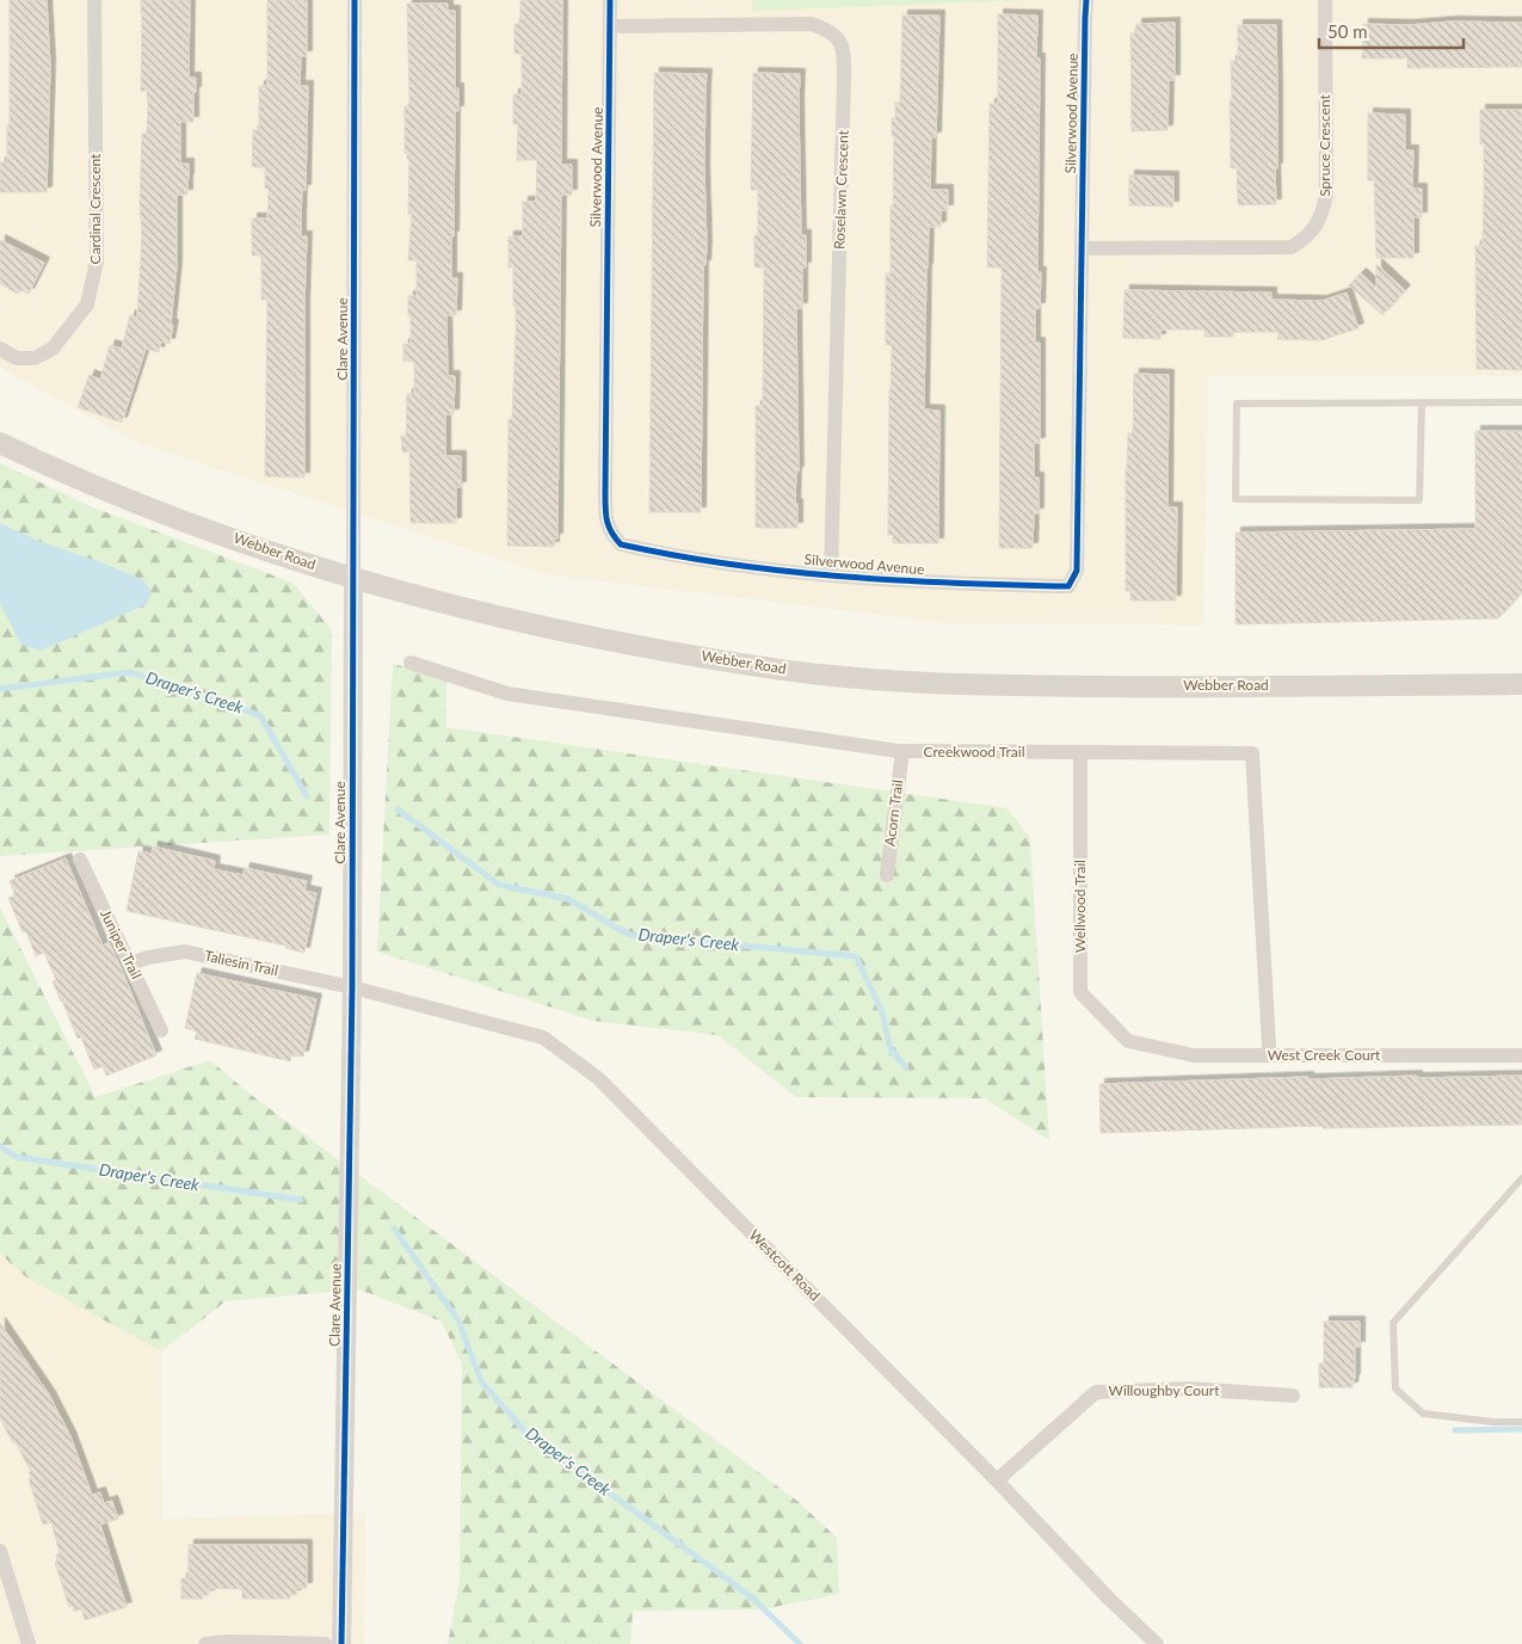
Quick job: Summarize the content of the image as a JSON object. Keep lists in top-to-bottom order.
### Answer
{
  "streets": {
    "main road": ["Webber Road"],
    "street": [
      "Silverwood Avenue",
      "Spruce Crescent",
      "Roselawn Crescent",
      "Cardinal Crescent",
      "Clare Avenue",
      "Creekwood Trail",
      "Acorn Trail",
      "Wellwood Trail",
      "Juniper Trail",
      "Taliesin Trail",
      "West Creek Court",
      "Westcott Road",
      "Willoughby Court"
    ]
  },
  "crossings": [
    ["Silverwood Avenue", "Spruce Crescent"],
    ["Silverwood Avenue", "Roselawn Crescent"],
    ["Clare Avenue", "Webber Road"],
    ["Clare Avenue", "Taliesin Trail"],
    ["Clare Avenue", "Westcott Road"],
    ["Creekwood Trail", "Acorn Trail"],
    ["Creekwood Trail", "Wellwood Trail"],
    ["Wellwood Trail", "West Creek Court"],
    ["Juniper Trail", "Taliesin Trail"],
    ["Taliesin Trail", "Westcott Road"],
    ["Westcott Road", "Willoughby Court"]
  ],
  "water": ["Draper's Creek"],
  "scale_bar": "50 m"
}
